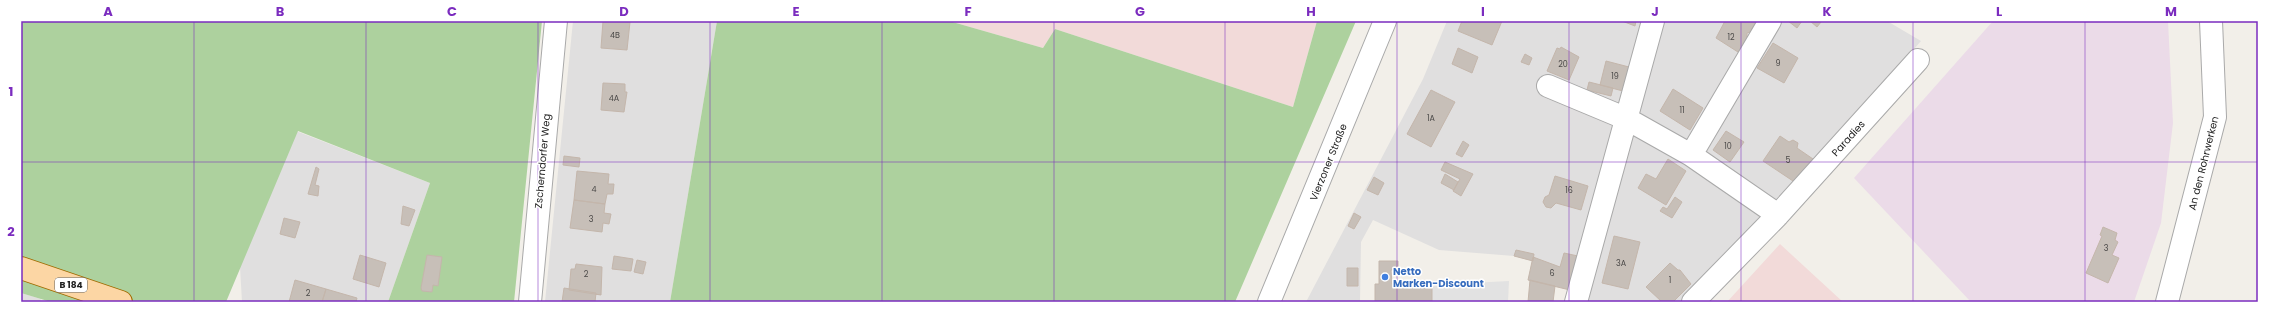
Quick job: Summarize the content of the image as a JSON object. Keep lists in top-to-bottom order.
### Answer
{
  "streets": {
    "main road": ["B 184"],
    "street": [
      "Paradies",
      "Zscherndorfer Weg",
      "Vierzoner Straße",
      "An den Rohrwerken"
    ]
  },
  "places": ["Netto Marken-Discount"],
  "house_numbers": [
    "4B",
    "12",
    "9",
    "20",
    "19",
    "4A",
    "11",
    "1A",
    "10",
    "5",
    "4",
    "16",
    "3",
    "3",
    "3A",
    "6",
    "2",
    "1",
    "2"
  ],
  "grid": {
    "columns": [
      "A",
      "B",
      "C",
      "D",
      "E",
      "F",
      "G",
      "H",
      "I",
      "J",
      "K",
      "L",
      "M"
    ],
    "rows": ["1", "2"]
  }
}
